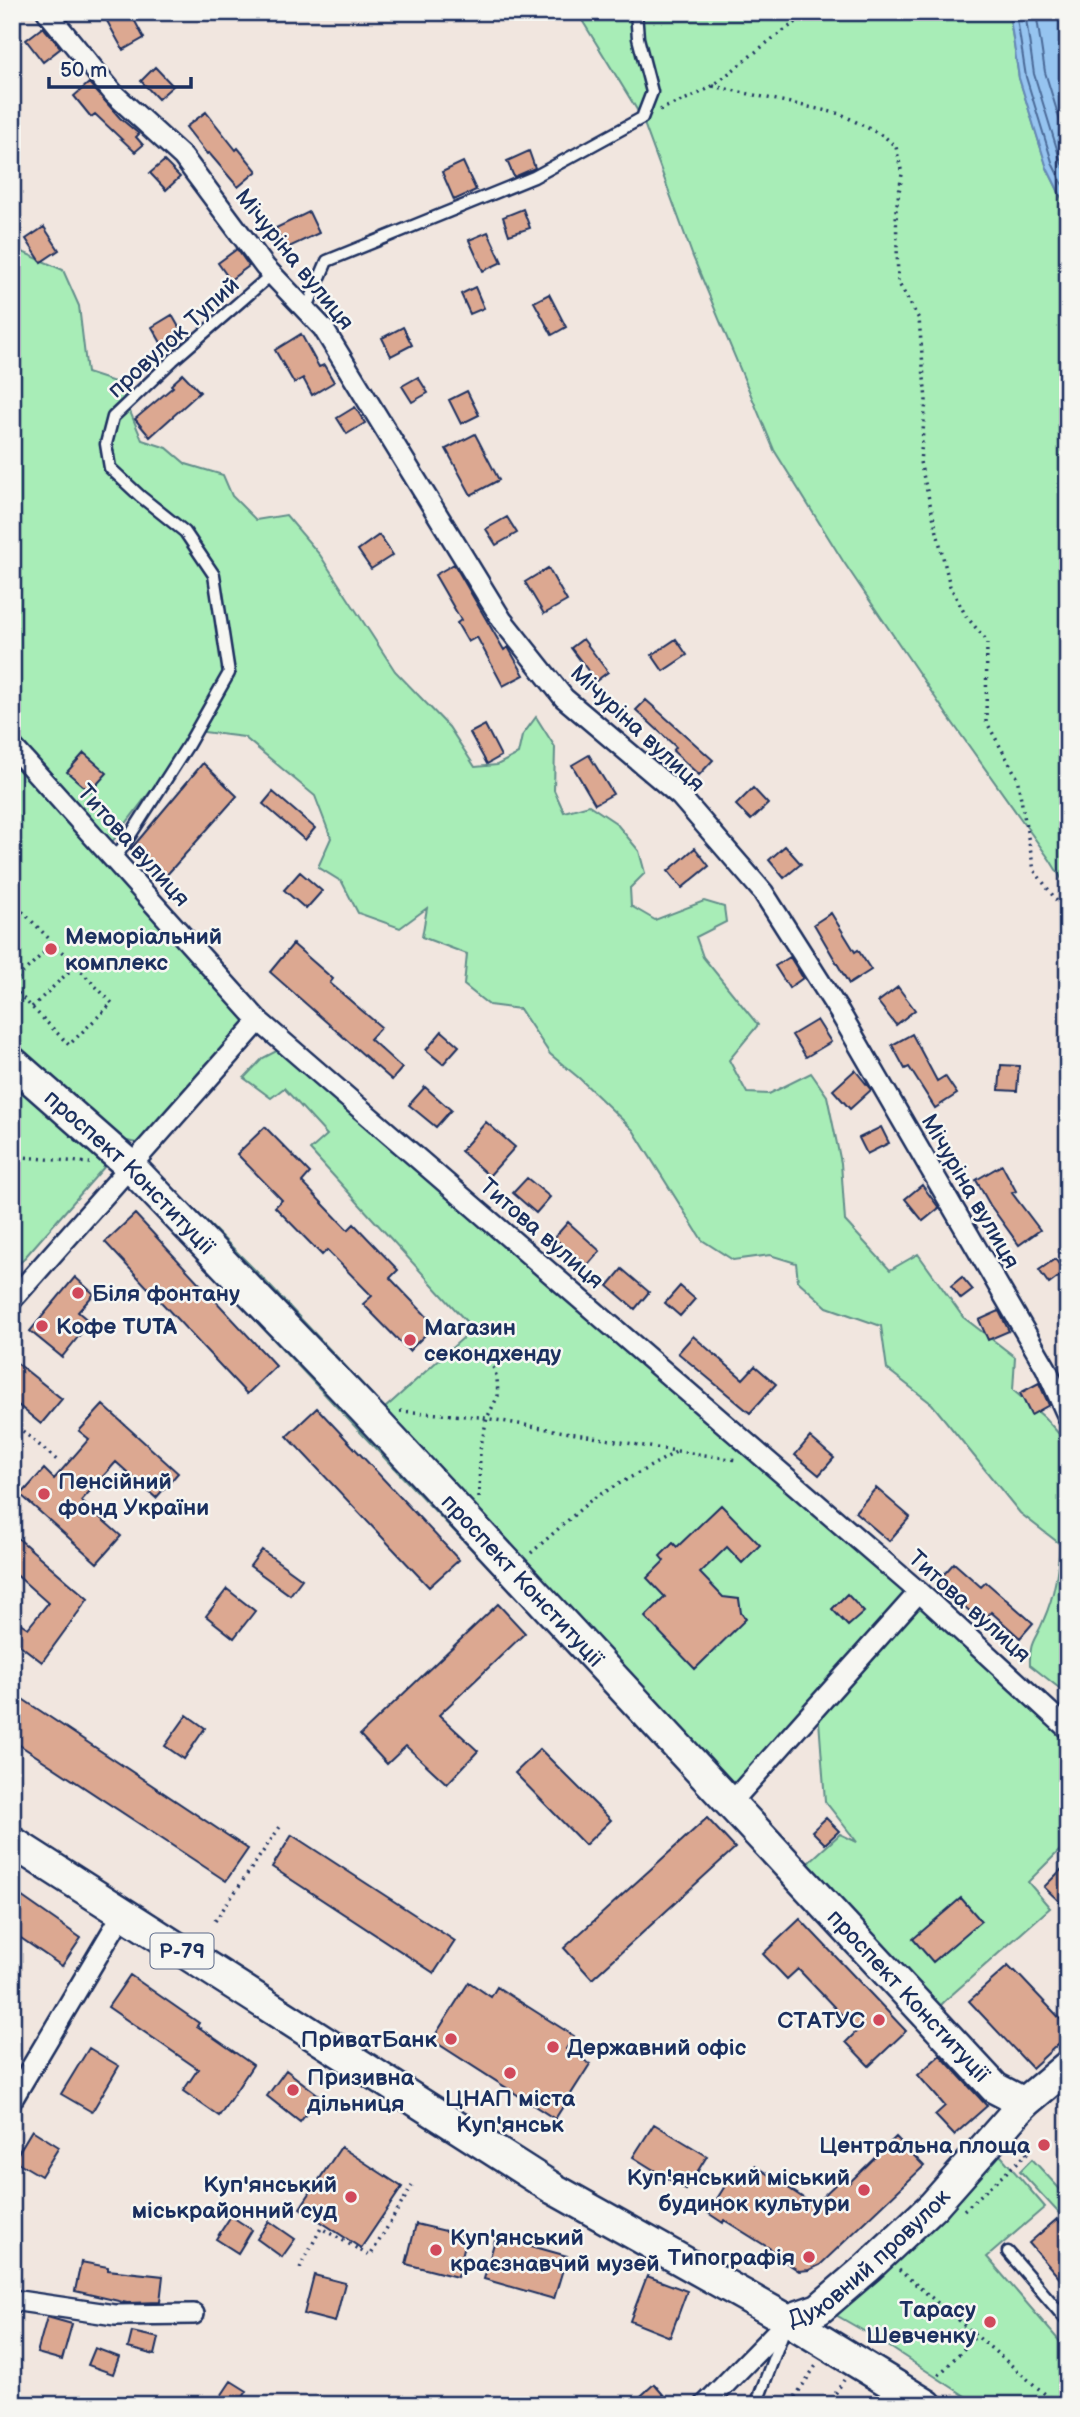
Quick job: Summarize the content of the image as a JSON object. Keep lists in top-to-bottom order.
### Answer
{
  "streets": {
    "main road": ["проспект Конституції", "Р-79", "Духовний провулок"],
    "street": ["Мічуріна вулиця", "Титова вулиця"],
    "lane": ["провулок Тупий"]
  },
  "crossings": [
    ["Мічуріна вулиця", "провулок Тупий"],
    ["провулок Тупий", "Титова вулиця"],
    ["проспект Конституції", "Духовний провулок"],
    ["Р-79", "Духовний провулок"]
  ],
  "places": [
    "Меморіальний комплекс",
    "Біля фонтану",
    "Кофе TUTA",
    "Магазин секондхенду",
    "Пенсійний фонд України",
    "СТАТУС",
    "ПриватБанк",
    "Державний офіс",
    "ЦНАП міста Куп'янськ",
    "Призивна дільниця",
    "Центральна площа",
    "Куп'янський міський будинок культури",
    "Куп'янський міськрайонний суд",
    "Куп'янський краєзнавчий музей",
    "Типографія",
    "Тарасу Шевченку"
  ],
  "scale_bar": "50 m"
}
